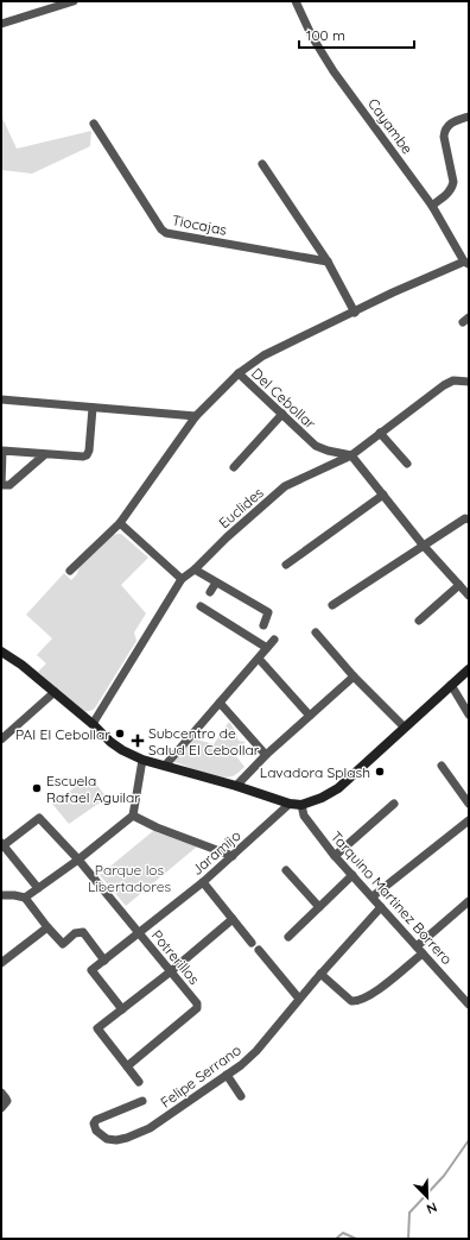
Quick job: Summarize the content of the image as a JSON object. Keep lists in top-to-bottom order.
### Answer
{
  "streets": {
    "street": [
      "Cayambe",
      "Tiocajas",
      "Del Cebollar",
      "Euclides",
      "Jaramijo",
      "Tarquino Martinez Borrero",
      "Potrerillos",
      "Felipe Serrano"
    ]
  },
  "crossings": [
    ["Del Cebollar", "Euclides"],
    ["Jaramijo", "Potrerillos"],
    ["Tarquino Martinez Borrero", "Felipe Serrano"]
  ],
  "parks": ["Parque los Libertadores"],
  "places": {
    "other": ["PAI El Cebollar", "Lavadora Splash", "Escuela Rafael Aguilar"],
    "health": ["Subcentro de Salud El Cebollar"]
  },
  "scale_bar": "100 m",
  "north": "bottom right"
}
